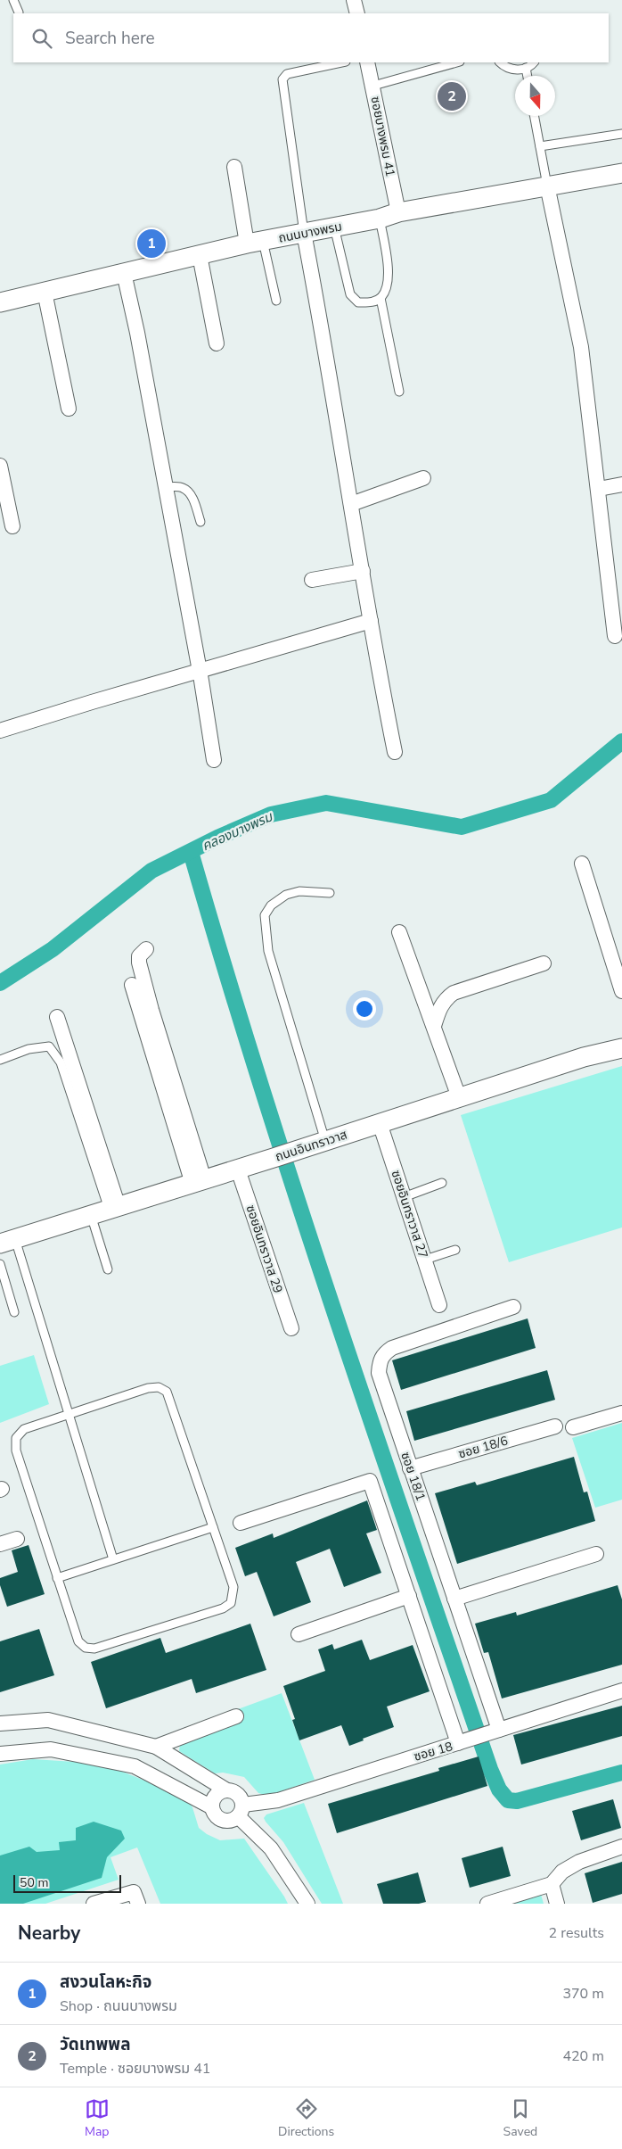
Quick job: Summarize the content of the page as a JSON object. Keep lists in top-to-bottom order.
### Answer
{
  "streets": {
    "street": [
      "ซอยบางพรม 41",
      "ถนนบางพรม",
      "ถนนอินทราวาส",
      "ซอยอินทราวาส 27",
      "ซอยอินทราวาส 29",
      "ซอย 18/6",
      "ซอย 18/1",
      "ซอย 18"
    ]
  },
  "crossings": [
    ["ซอยบางพรม 41", "ถนนบางพรม"],
    ["ถนนอินทราวาส", "ซอยอินทราวาส 27"],
    ["ถนนอินทราวาส", "ซอยอินทราวาส 29"],
    ["ซอย 18/6", "ซอย 18/1"],
    ["ซอย 18/1", "ซอย 18"]
  ],
  "water": ["คลองบางพรม"],
  "scale_bar": "50 m",
  "north": "bottom",
  "page": {
    "search": "Search here",
    "pins": ["2", "1"],
    "scale": "50 m",
    "heading": ["Nearby", "2 results"],
    "list": [
      {
        "mark": "1",
        "name": "สงวนโลหะกิจ",
        "note": "Shop · ถนนบางพรม",
        "value": "370 m"
      },
      {
        "mark": "2",
        "name": "วัดเทพพล",
        "note": "Temple · ซอยบางพรม 41",
        "value": "420 m"
      }
    ],
    "nav": ["Map", "Directions", "Saved"]
  }
}
